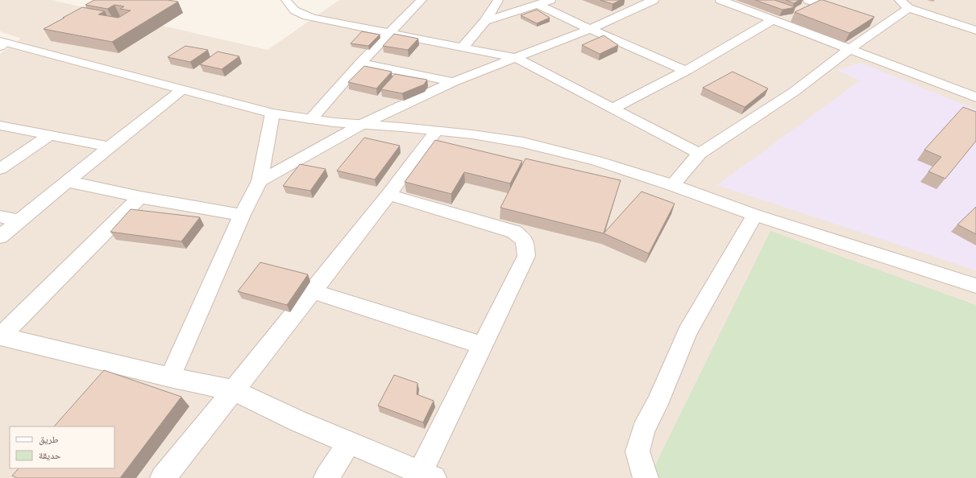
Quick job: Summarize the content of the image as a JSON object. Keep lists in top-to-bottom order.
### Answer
{
  "legend": ["طريق", "حديقة"]
}
